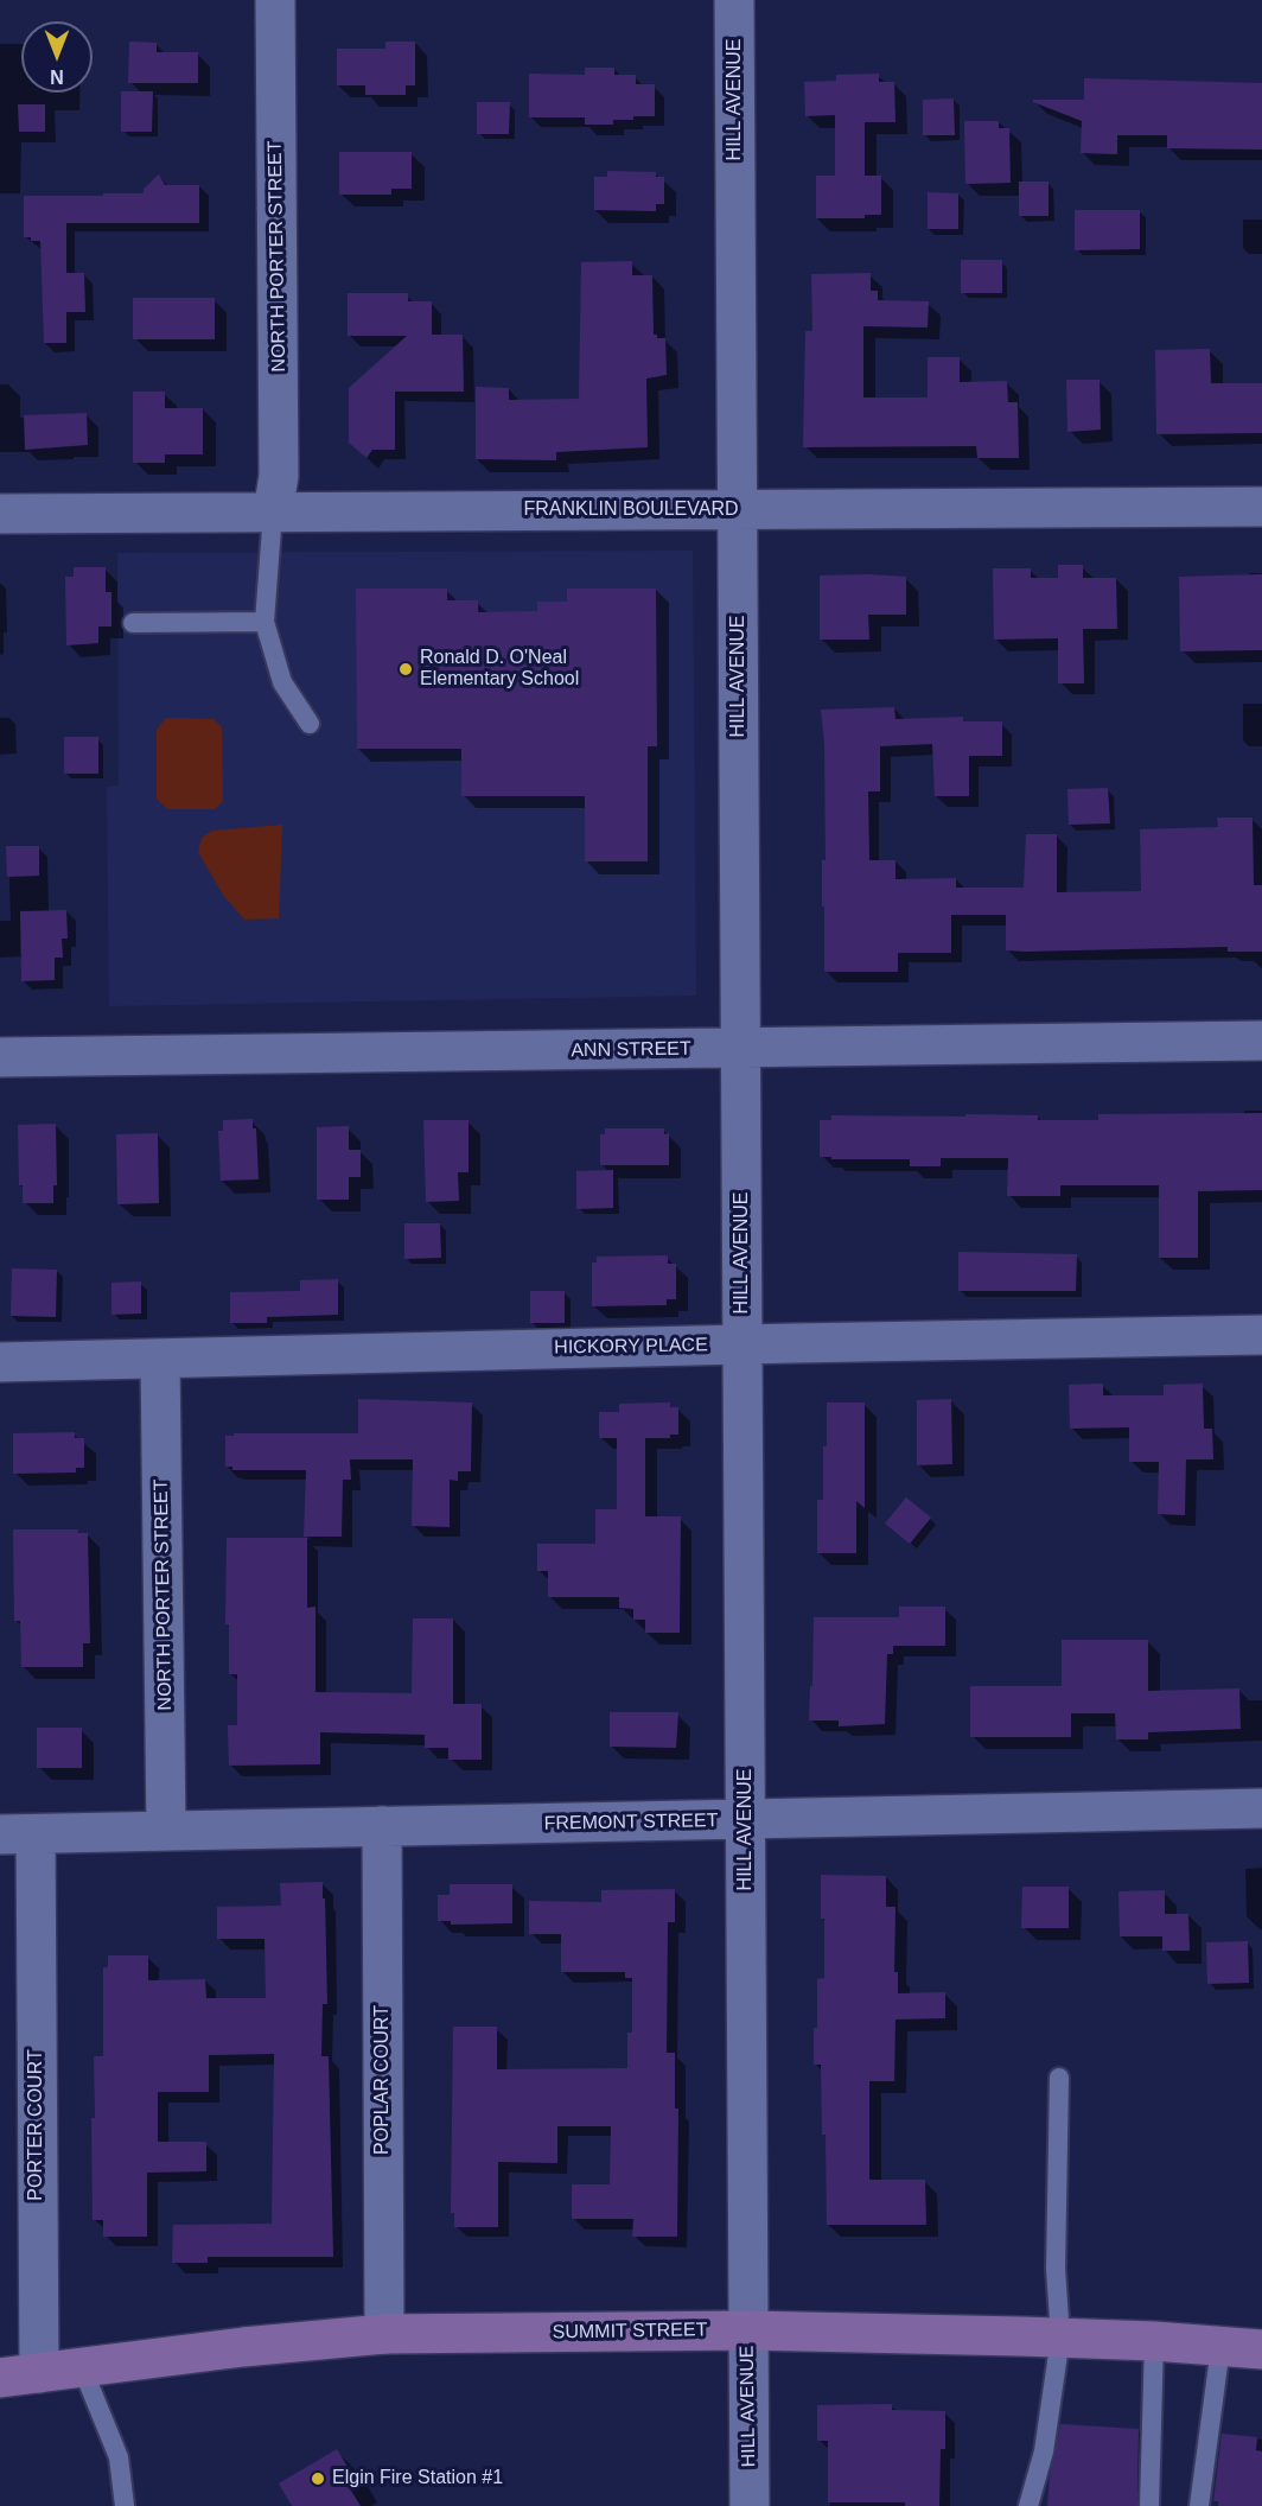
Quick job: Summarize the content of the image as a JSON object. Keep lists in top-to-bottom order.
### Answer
{
  "streets": {
    "main road": ["SUMMIT STREET"],
    "street": [
      "HILL AVENUE",
      "NORTH PORTER STREET",
      "FRANKLIN BOULEVARD",
      "ANN STREET",
      "HICKORY PLACE",
      "FREMONT STREET",
      "POPLAR COURT",
      "PORTER COURT"
    ]
  },
  "crossings": [
    ["HILL AVENUE", "FRANKLIN BOULEVARD"],
    ["HILL AVENUE", "ANN STREET"],
    ["HILL AVENUE", "HICKORY PLACE"],
    ["HILL AVENUE", "FREMONT STREET"],
    ["HILL AVENUE", "SUMMIT STREET"],
    ["NORTH PORTER STREET", "FRANKLIN BOULEVARD"],
    ["NORTH PORTER STREET", "HICKORY PLACE"],
    ["NORTH PORTER STREET", "FREMONT STREET"],
    ["FREMONT STREET", "POPLAR COURT"],
    ["FREMONT STREET", "PORTER COURT"],
    ["POPLAR COURT", "SUMMIT STREET"],
    ["PORTER COURT", "SUMMIT STREET"]
  ],
  "places": ["Ronald D. O'Neal Elementary School", "Elgin Fire Station #1"],
  "north": "bottom"
}
